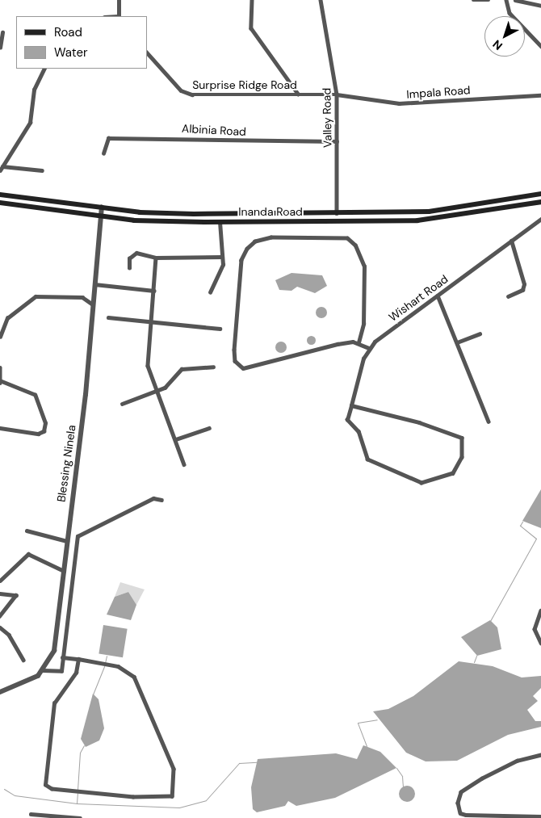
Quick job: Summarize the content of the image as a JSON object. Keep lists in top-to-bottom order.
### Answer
{
  "streets": {
    "main road": ["Inanda Road"],
    "street": [
      "Surprise Ridge Road",
      "Impala Road",
      "Valley Road",
      "Albinia Road",
      "Wishart Road",
      "Blessing Ninela"
    ]
  },
  "crossings": [
    ["Surprise Ridge Road", "Impala Road"],
    ["Surprise Ridge Road", "Valley Road"],
    ["Impala Road", "Valley Road"],
    ["Valley Road", "Albinia Road"],
    ["Valley Road", "Inanda Road"],
    ["Inanda Road", "Blessing Ninela"]
  ],
  "legend": ["Road", "Water"],
  "north": "bottom left"
}
